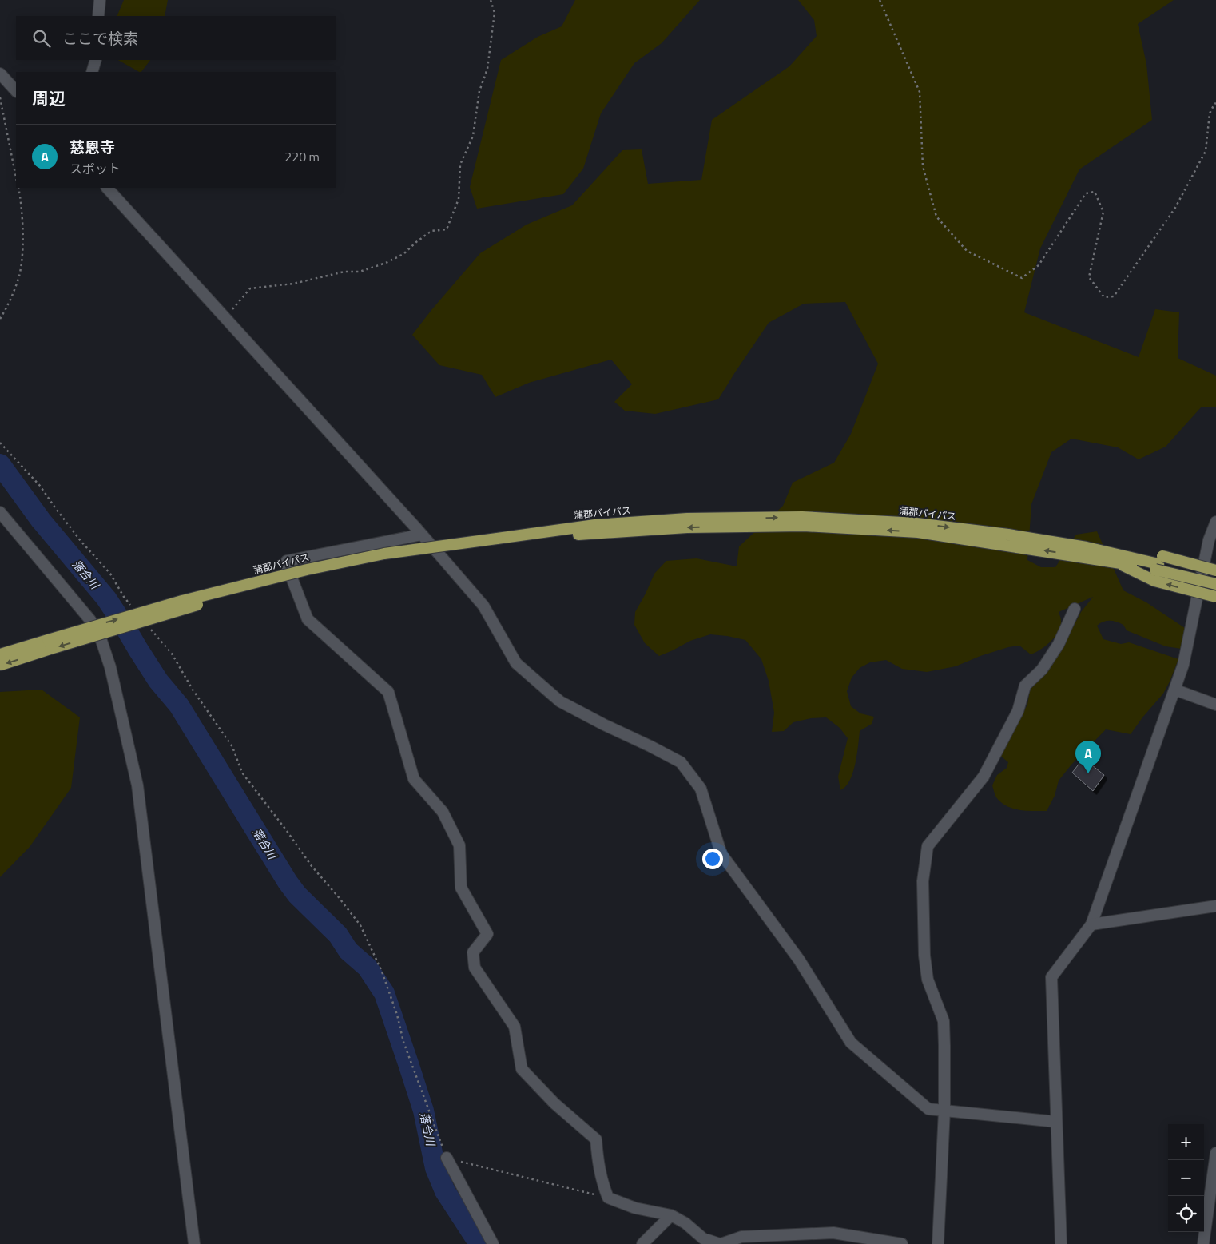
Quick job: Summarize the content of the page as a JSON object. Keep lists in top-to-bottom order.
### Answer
{
  "streets": {
    "highway": ["蒲郡バイパス"]
  },
  "water": ["落合川"],
  "page": {
    "search": "ここで検索",
    "heading": "周辺",
    "list": [
      {
        "mark": "A",
        "name": "慈恩寺",
        "note": "スポット",
        "value": "220 m"
      }
    ],
    "pins": "A",
    "map_buttons": ["+", "−"]
  }
}
